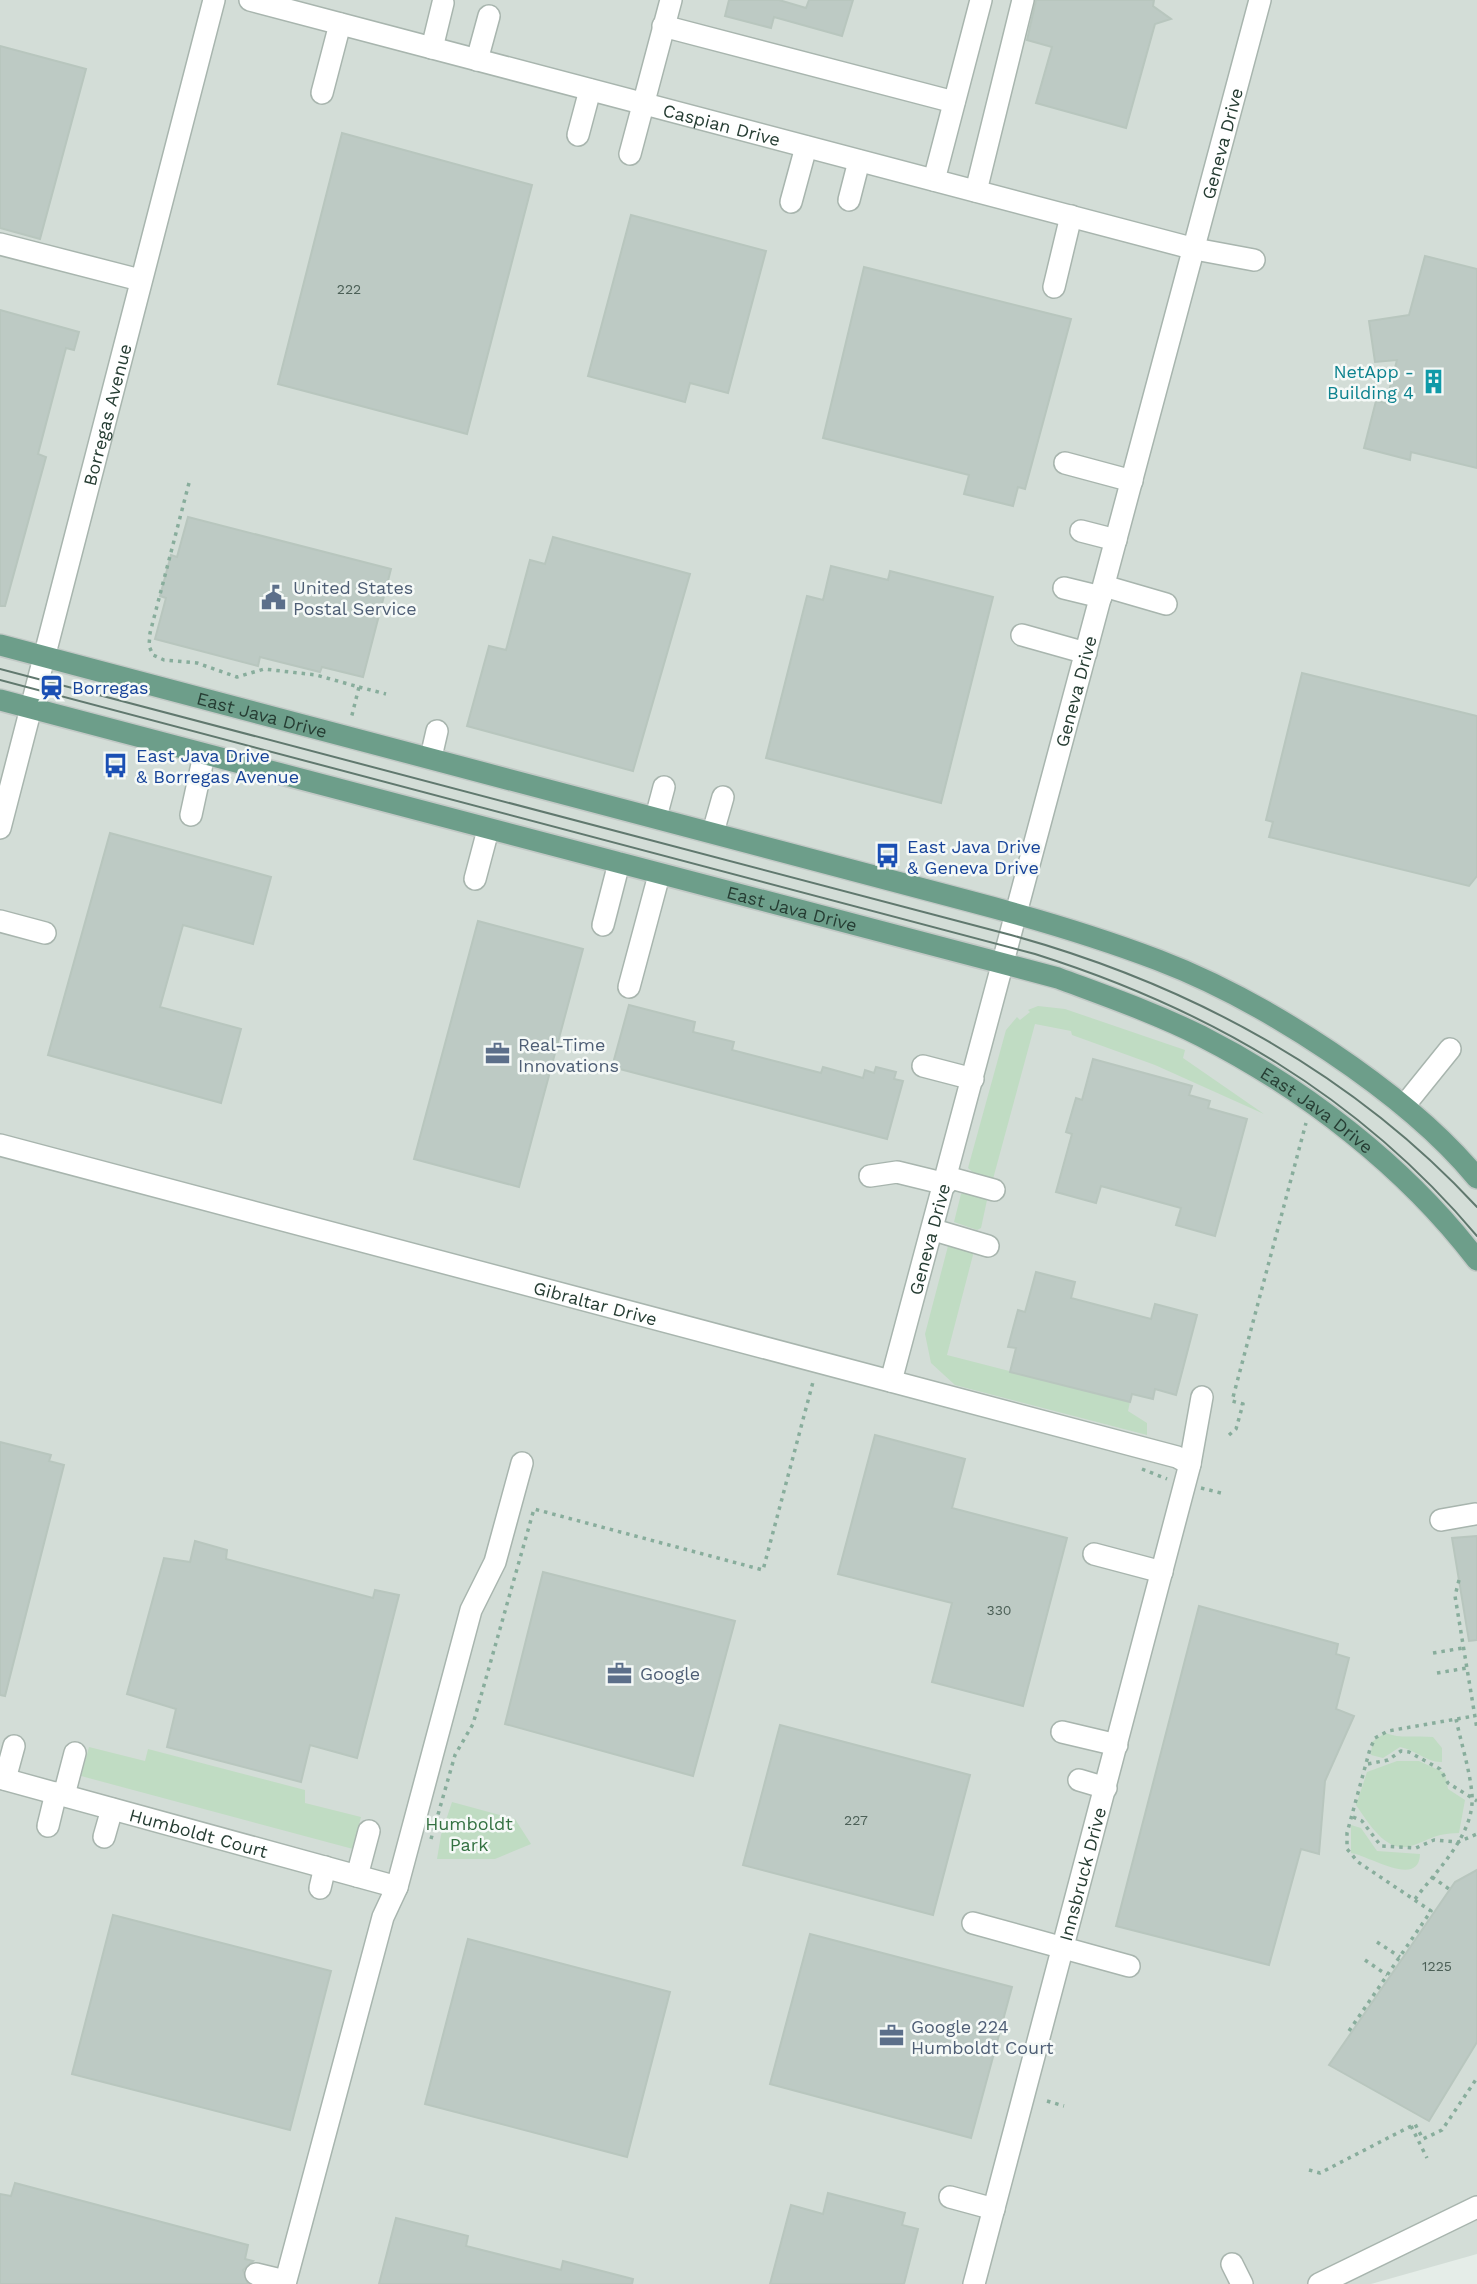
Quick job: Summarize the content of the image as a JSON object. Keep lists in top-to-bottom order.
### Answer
{
  "streets": {
    "main road": ["East Java Drive"],
    "street": [
      "Caspian Drive",
      "Geneva Drive",
      "Borregas Avenue",
      "Gibraltar Drive",
      "Humboldt Court",
      "Innsbruck Drive"
    ]
  },
  "crossings": [
    ["Caspian Drive", "Geneva Drive"],
    ["Geneva Drive", "East Java Drive"],
    ["Geneva Drive", "Gibraltar Drive"],
    ["Borregas Avenue", "East Java Drive"],
    ["Gibraltar Drive", "Innsbruck Drive"]
  ],
  "parks": ["Humboldt Park"],
  "places": {
    "building": ["NetApp - Building 4"],
    "public building": ["United States Postal Service"],
    "station": ["Borregas"],
    "bus stop": ["East Java Drive & Borregas Avenue", "East Java Drive & Geneva Drive"],
    "office": ["Real-Time Innovations", "Google", "Google 224 Humboldt Court"]
  },
  "house_numbers": [
    "222",
    "330",
    "227",
    "1225"
  ]
}
